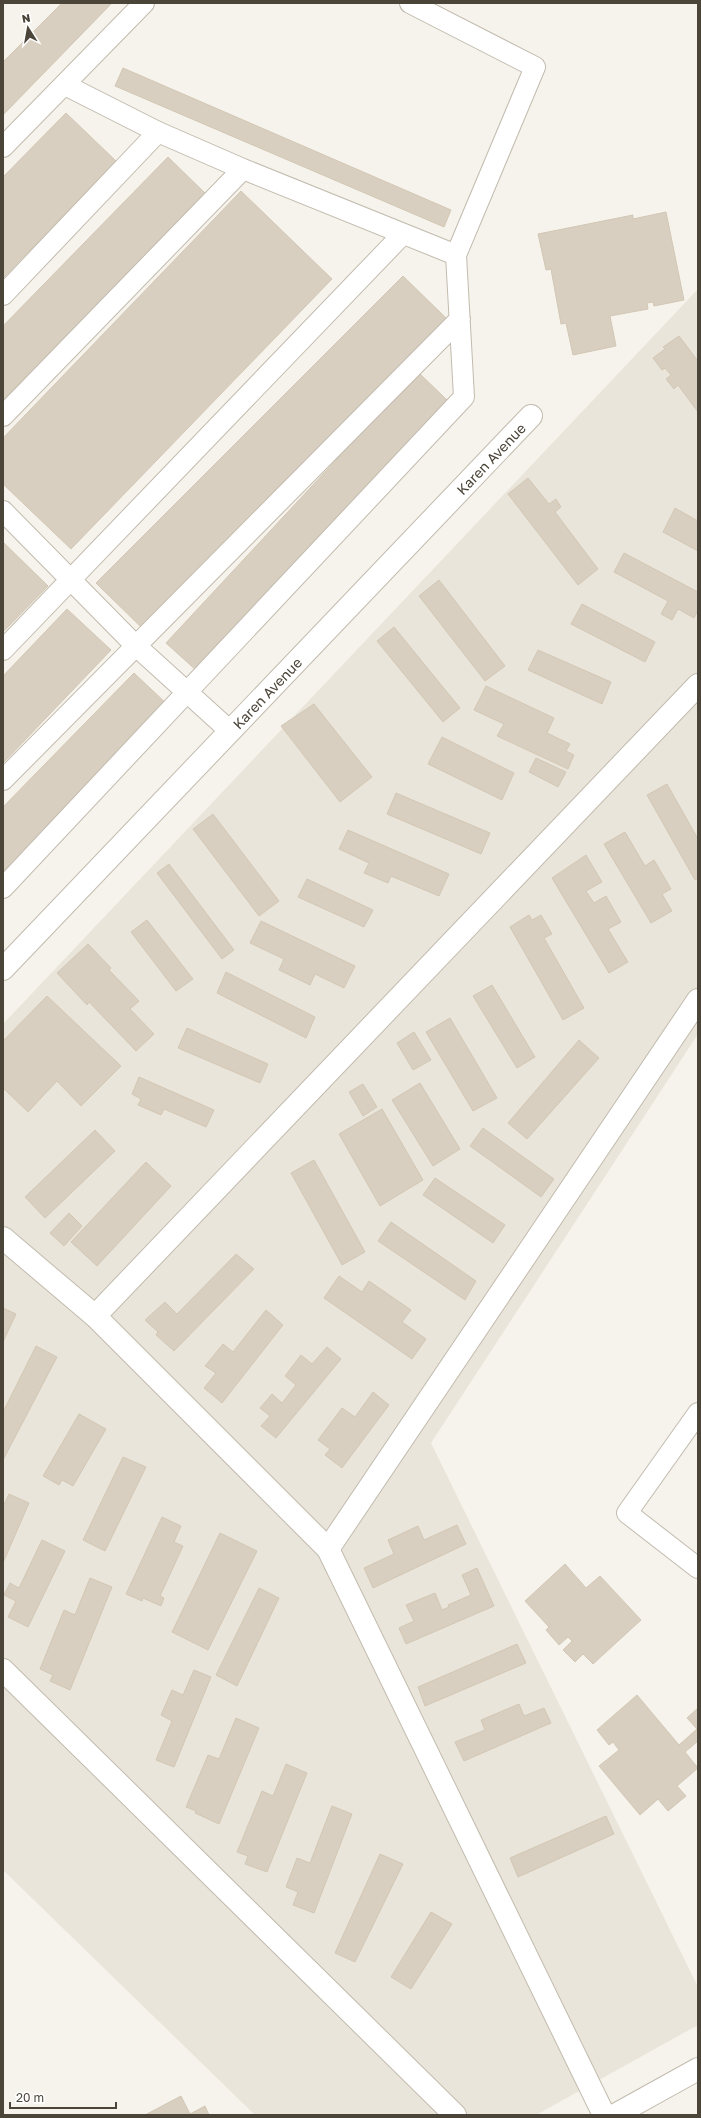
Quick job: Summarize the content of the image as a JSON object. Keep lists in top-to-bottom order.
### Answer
{
  "streets": {
    "street": ["Karen Avenue"]
  },
  "scale_bar": "20 m",
  "north": "top"
}
